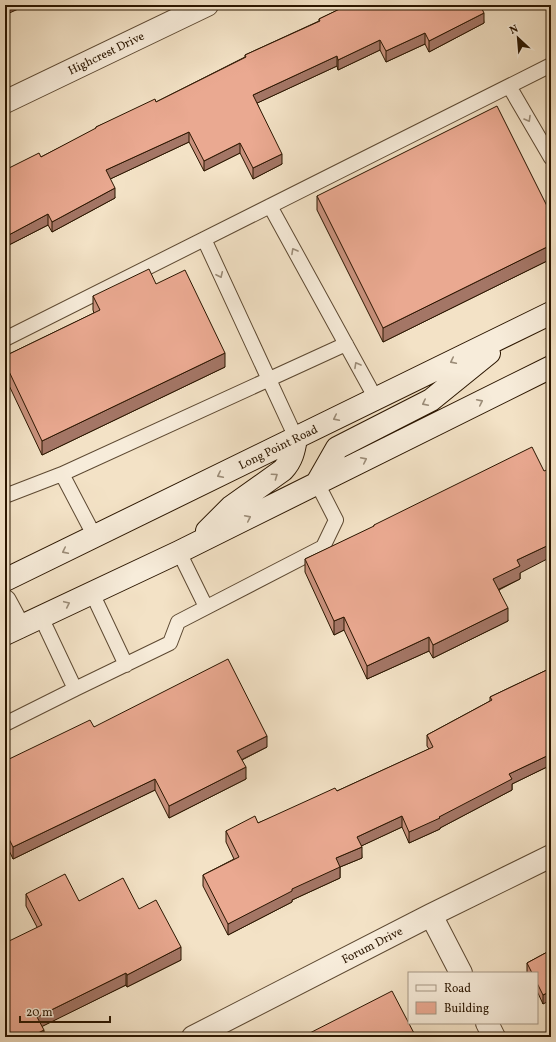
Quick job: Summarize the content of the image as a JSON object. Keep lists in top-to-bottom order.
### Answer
{
  "streets": {
    "main road": ["Highcrest Drive", "Long Point Road", "Forum Drive"]
  },
  "legend": ["Road", "Building"],
  "scale_bar": "20 m",
  "north": "top left"
}
